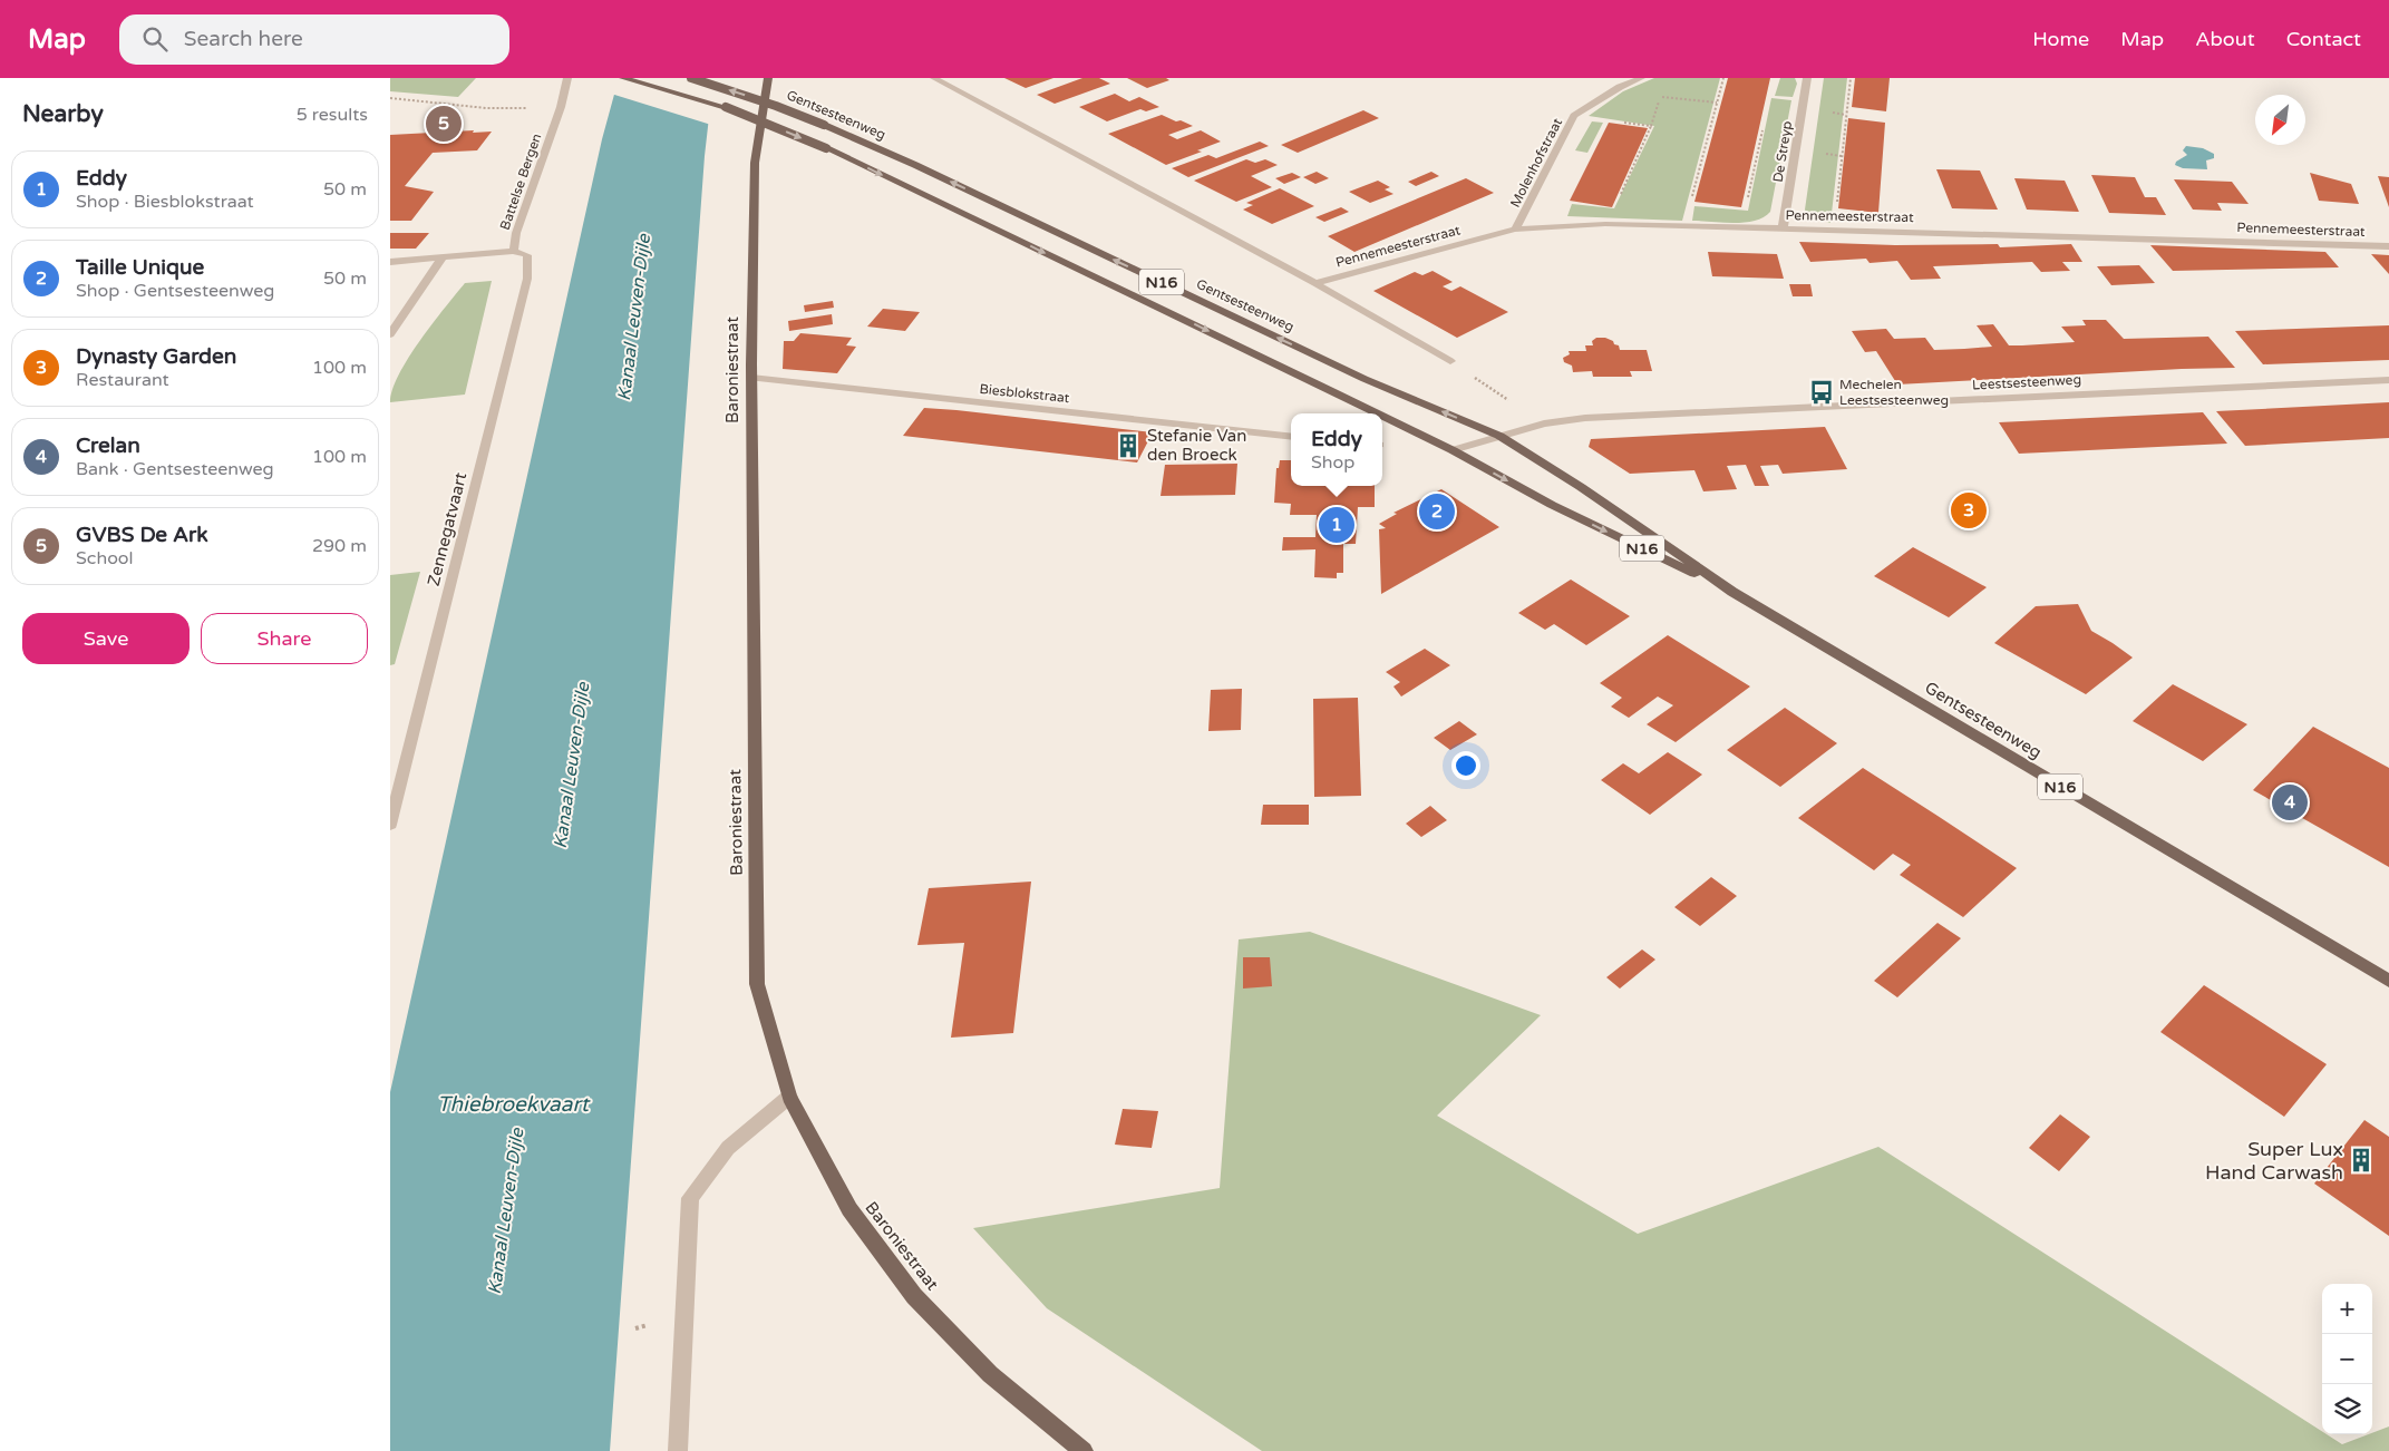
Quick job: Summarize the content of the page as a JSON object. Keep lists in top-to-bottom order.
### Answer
{
  "streets": {
    "main road": ["Gentsesteenweg", "N16", "Baroniestraat"],
    "street": [
      "De Streyp",
      "Molenhofstraat",
      "Battelse Bergen",
      "Pennemeesterstraat",
      "Leestsesteenweg",
      "Biesblokstraat",
      "Zennegatvaart"
    ]
  },
  "crossings": [
    ["Gentsesteenweg", "Leestsesteenweg"],
    ["De Streyp", "Pennemeesterstraat"],
    ["Molenhofstraat", "Pennemeesterstraat"],
    ["Battelse Bergen", "Zennegatvaart"],
    ["Baroniestraat", "Biesblokstraat"]
  ],
  "water": ["Kanaal Leuven-Dijle", "Thiebroekvaart"],
  "places": {
    "bus stop": ["Mechelen Leestsesteenweg"],
    "building": ["Stefanie Van den Broeck", "Super Lux Hand Carwash"]
  },
  "north": "bottom left",
  "page": {
    "header": "Map",
    "search": "Search here",
    "nav": [
      "Home",
      "Map",
      "About",
      "Contact"
    ],
    "heading": ["Nearby", "5 results"],
    "pins": [
      "5",
      "3",
      "2",
      "1",
      "4"
    ],
    "list": [
      {
        "mark": "1",
        "name": "Eddy",
        "note": "Shop · Biesblokstraat",
        "value": "50 m"
      },
      {
        "mark": "2",
        "name": "Taille Unique",
        "note": "Shop · Gentsesteenweg",
        "value": "50 m"
      },
      {
        "mark": "3",
        "name": "Dynasty Garden",
        "note": "Restaurant",
        "value": "100 m"
      },
      {
        "mark": "4",
        "name": "Crelan",
        "note": "Bank · Gentsesteenweg",
        "value": "100 m"
      },
      {
        "mark": "5",
        "name": "GVBS De Ark",
        "note": "School",
        "value": "290 m"
      }
    ],
    "popup": ["Eddy", "Shop"],
    "buttons": ["Save", "Share"],
    "map_buttons": ["+", "−"]
  }
}
